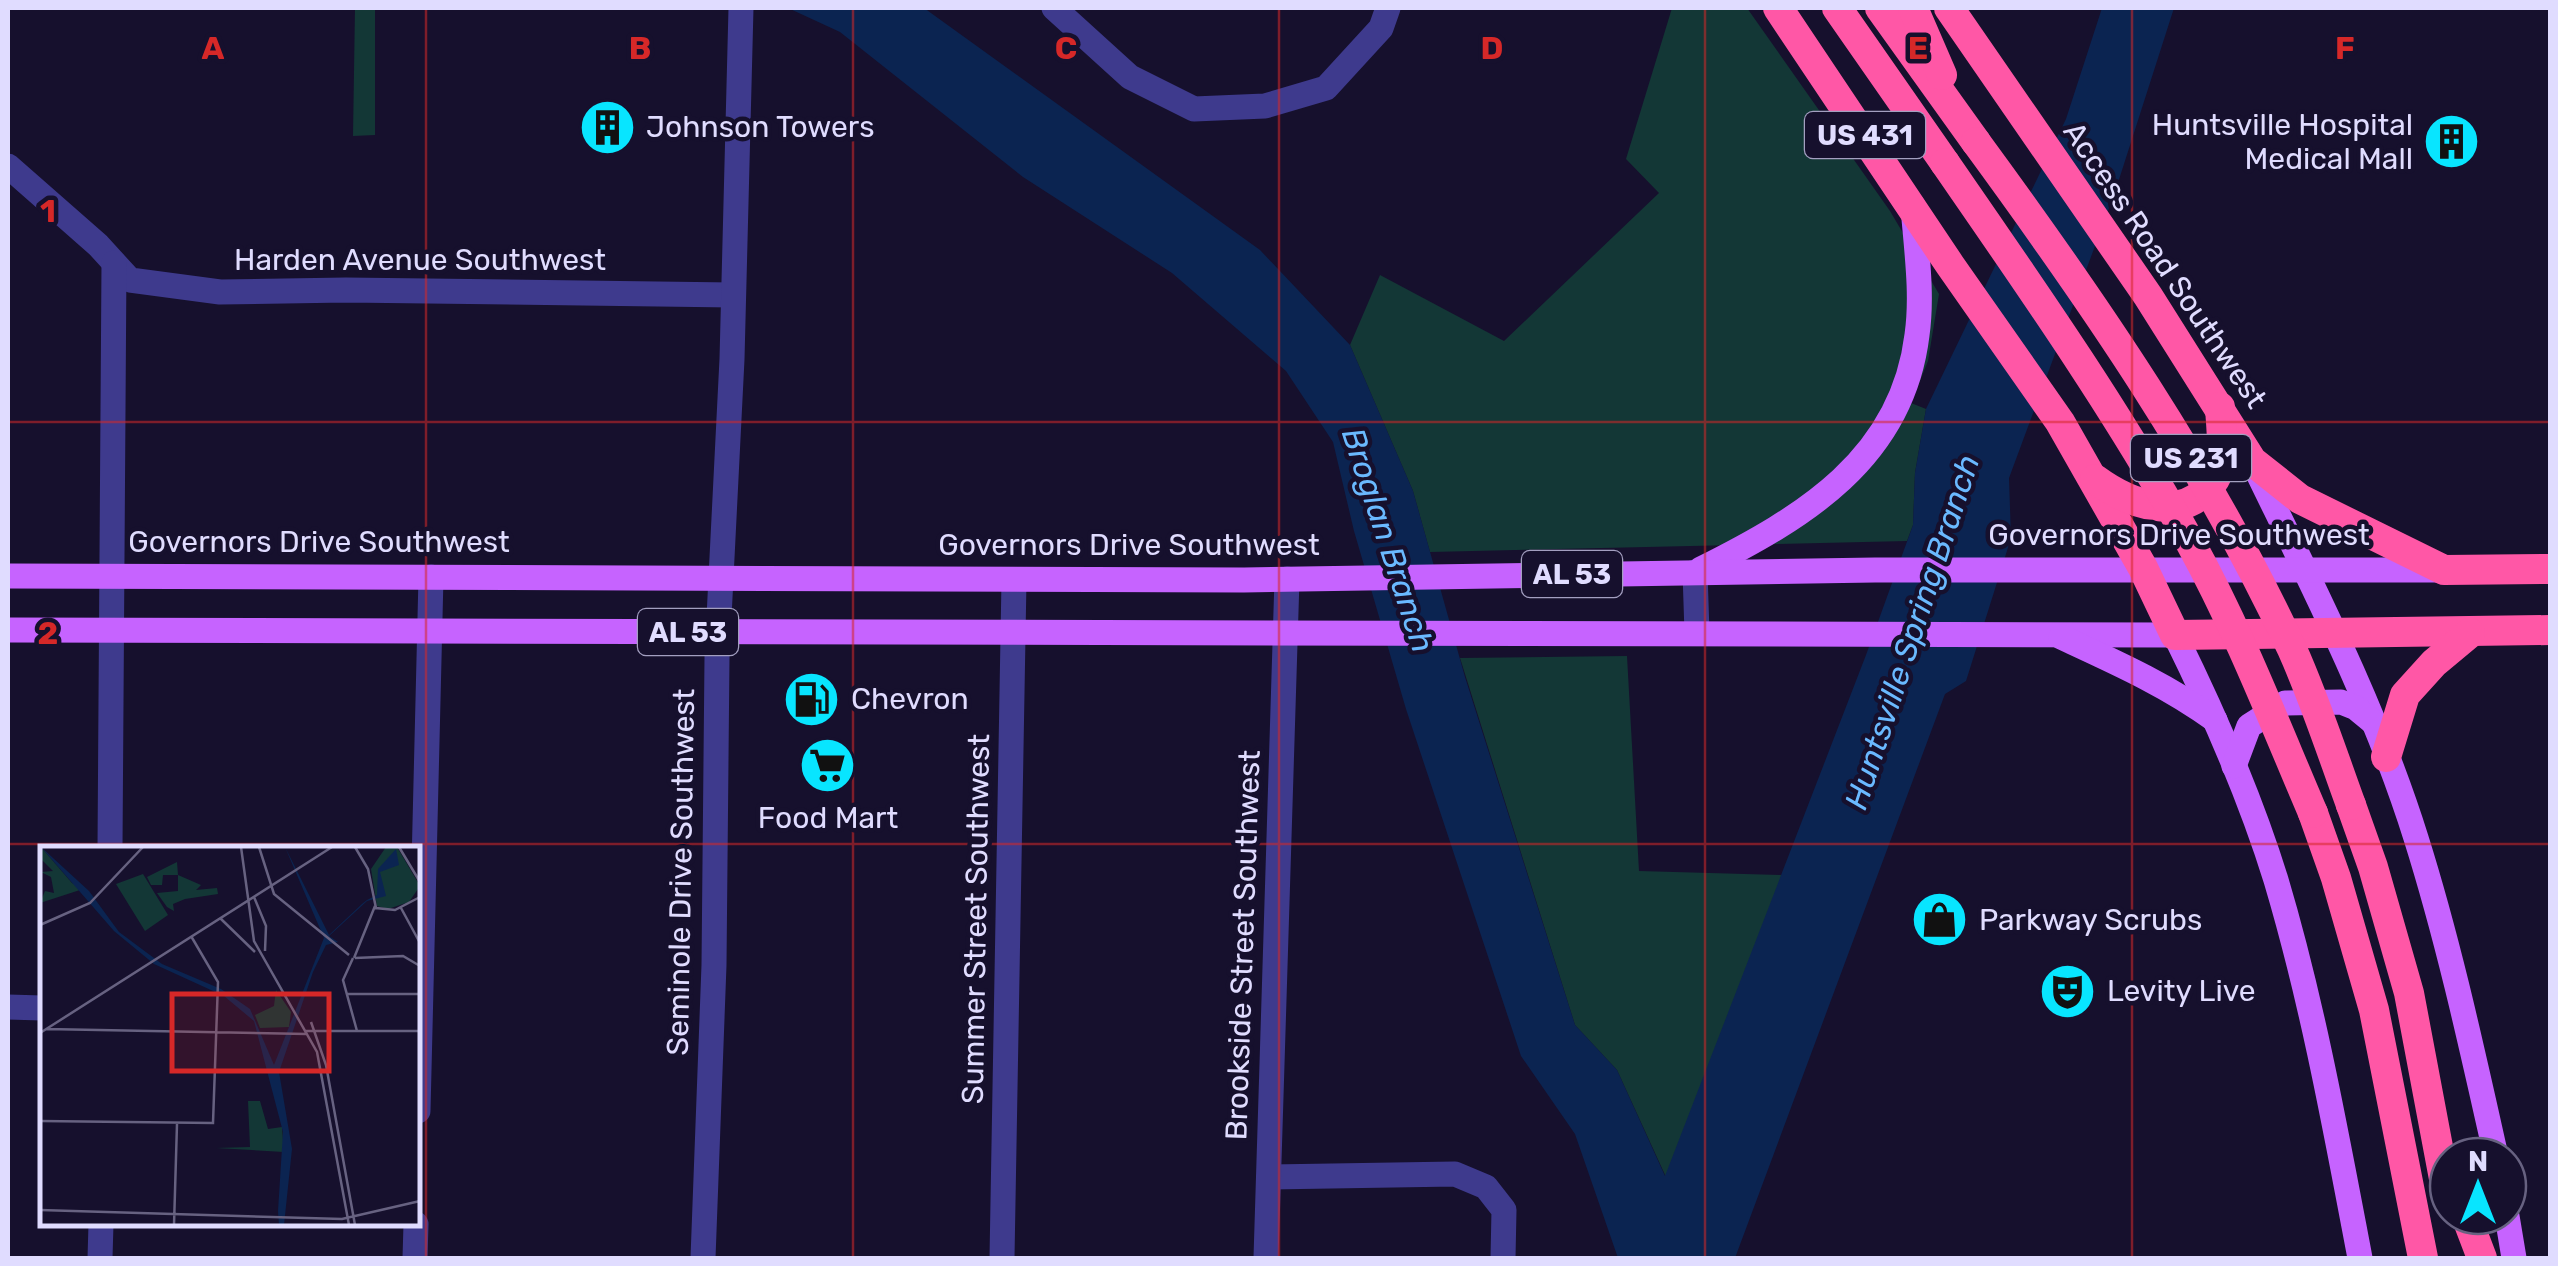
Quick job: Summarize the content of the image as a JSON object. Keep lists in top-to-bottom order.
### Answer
{
  "streets": {
    "highway": [
      "US 431",
      "Access Road Southwest",
      "US 231",
      "Governors Drive Southwest"
    ],
    "main road": ["AL 53"],
    "street": [
      "Harden Avenue Southwest",
      "Seminole Drive Southwest",
      "Summer Street Southwest",
      "Brookside Street Southwest"
    ]
  },
  "crossings": [
    ["US 431", "Governors Drive Southwest"],
    ["Harden Avenue Southwest", "Seminole Drive Southwest"],
    ["Access Road Southwest", "Governors Drive Southwest"],
    ["Governors Drive Southwest", "Seminole Drive Southwest"],
    ["Governors Drive Southwest", "Summer Street Southwest"],
    ["Governors Drive Southwest", "Brookside Street Southwest"],
    ["AL 53", "Seminole Drive Southwest"],
    ["AL 53", "Summer Street Southwest"],
    ["AL 53", "Brookside Street Southwest"]
  ],
  "water": ["Broglan Branch", "Huntsville Spring Branch"],
  "places": {
    "building": ["Johnson Towers", "Huntsville Hospital Medical Mall"],
    "fuel station": ["Chevron"],
    "supermarket": ["Food Mart"],
    "shop": ["Parkway Scrubs"],
    "theatre": ["Levity Live"]
  },
  "north": "top",
  "grid": {
    "columns": [
      "A",
      "B",
      "C",
      "D",
      "E",
      "F"
    ],
    "rows": ["1", "2"]
  }
}
